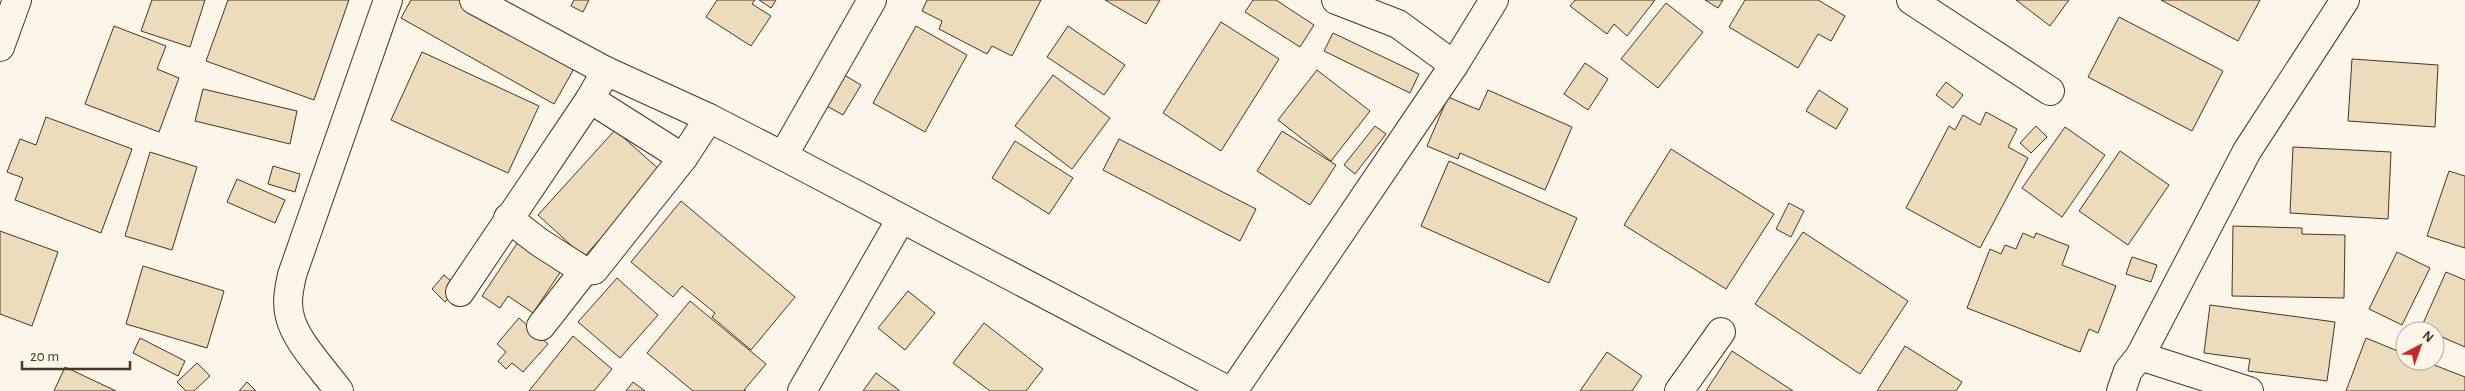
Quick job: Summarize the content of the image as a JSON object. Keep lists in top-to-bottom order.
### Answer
{
  "scale_bar": "20 m",
  "north": "top right"
}
